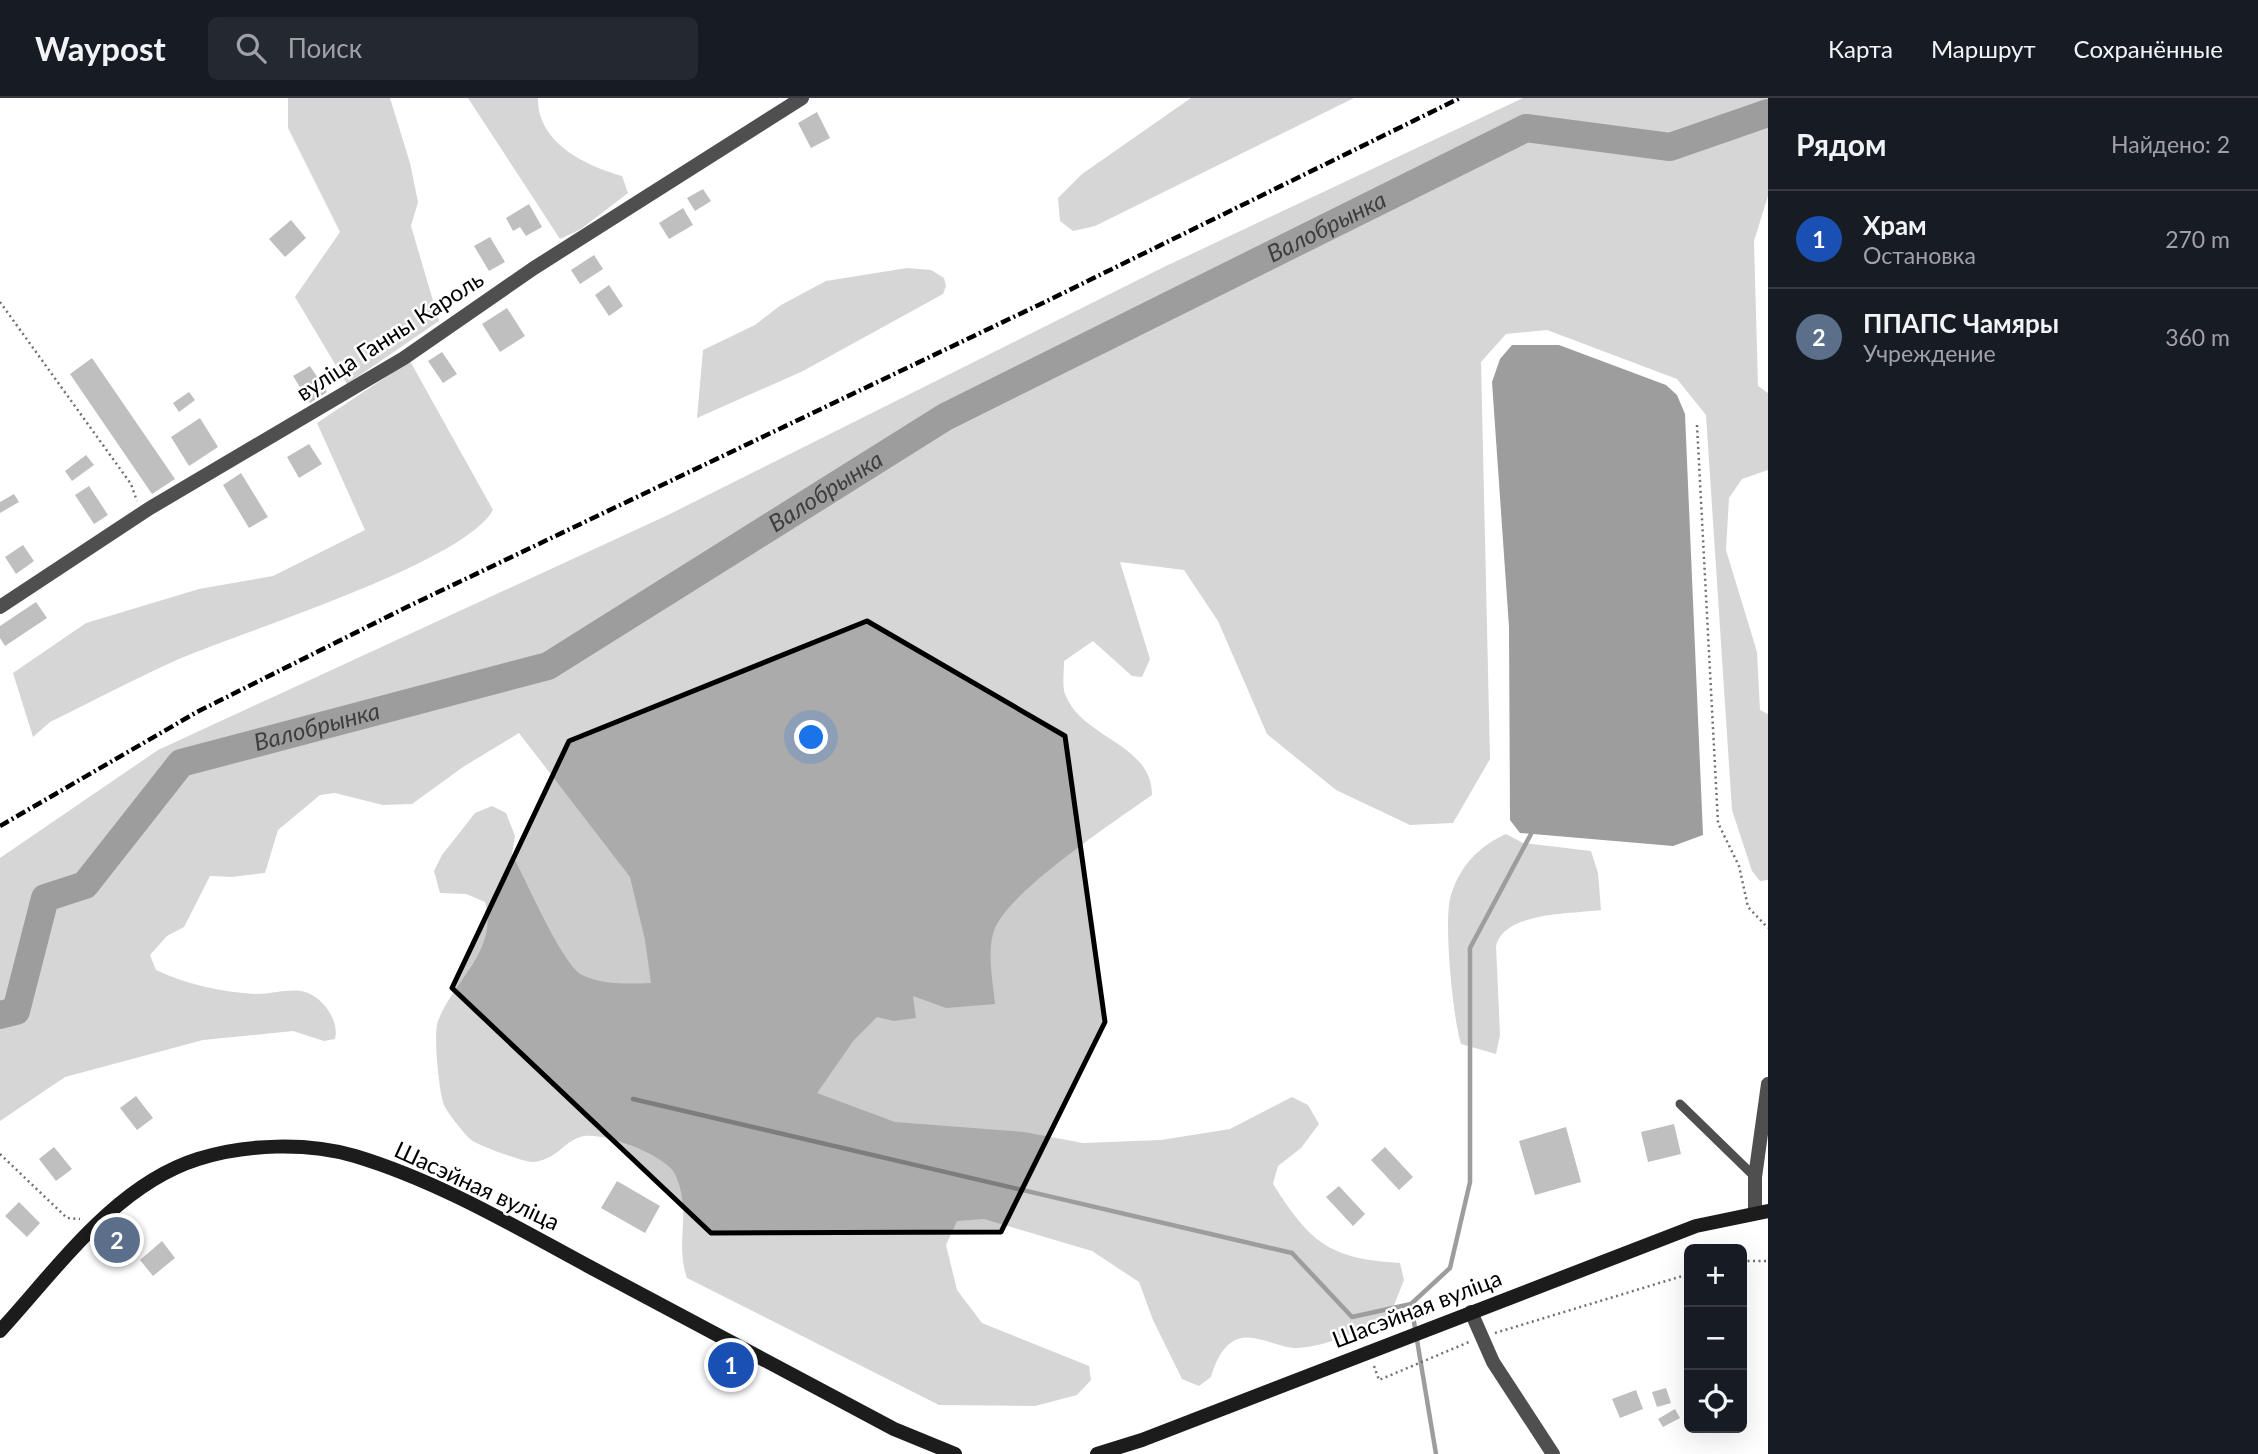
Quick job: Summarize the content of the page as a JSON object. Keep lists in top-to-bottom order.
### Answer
{
  "streets": {
    "main road": ["Шасэйная вуліца"],
    "street": ["вуліца Ганны Кароль"]
  },
  "water": ["Валобрынка"],
  "page": {
    "header": "Waypost",
    "search": "Поиск",
    "nav": ["Карта", "Маршрут", "Сохранённые"],
    "heading": ["Рядом", "Найдено: 2"],
    "list": [
      {
        "mark": "1",
        "name": "Храм",
        "note": "Остановка",
        "value": "270 m"
      },
      {
        "mark": "2",
        "name": "ППАПС Чамяры",
        "note": "Учреждение",
        "value": "360 m"
      }
    ],
    "pins": ["2", "1"],
    "map_buttons": ["+", "−"]
  }
}
